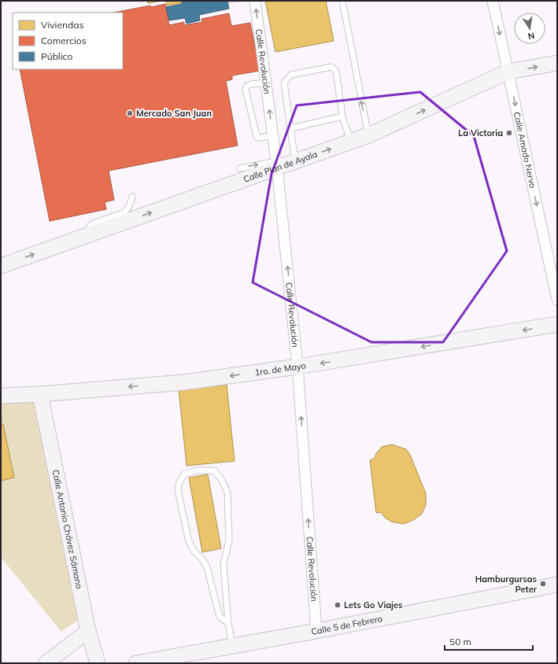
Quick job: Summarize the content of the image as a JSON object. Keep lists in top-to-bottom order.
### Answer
{
  "streets": {
    "street": [
      "Calle Revolución",
      "Calle Amado Nervo",
      "Calle Plan de Ayala",
      "1ro. de Mayo",
      "Calle Antonio Chávez Sámano",
      "Calle 5 de Febrero"
    ]
  },
  "crossings": [
    ["Calle Revolución", "Calle Plan de Ayala"],
    ["Calle Revolución", "1ro. de Mayo"],
    ["Calle Revolución", "Calle 5 de Febrero"],
    ["Calle Amado Nervo", "Calle Plan de Ayala"],
    ["1ro. de Mayo", "Calle Antonio Chávez Sámano"]
  ],
  "one_way": [
    "Calle Revolución",
    "Calle Amado Nervo",
    "Calle Plan de Ayala",
    "1ro. de Mayo"
  ],
  "places": [
    "Mercado San Juan",
    "La Victoria",
    "Hamburgursas Peter",
    "Lets Go Viajes"
  ],
  "legend": ["Viviendas", "Comercios", "Público"],
  "scale_bar": "50 m",
  "north": "bottom"
}
